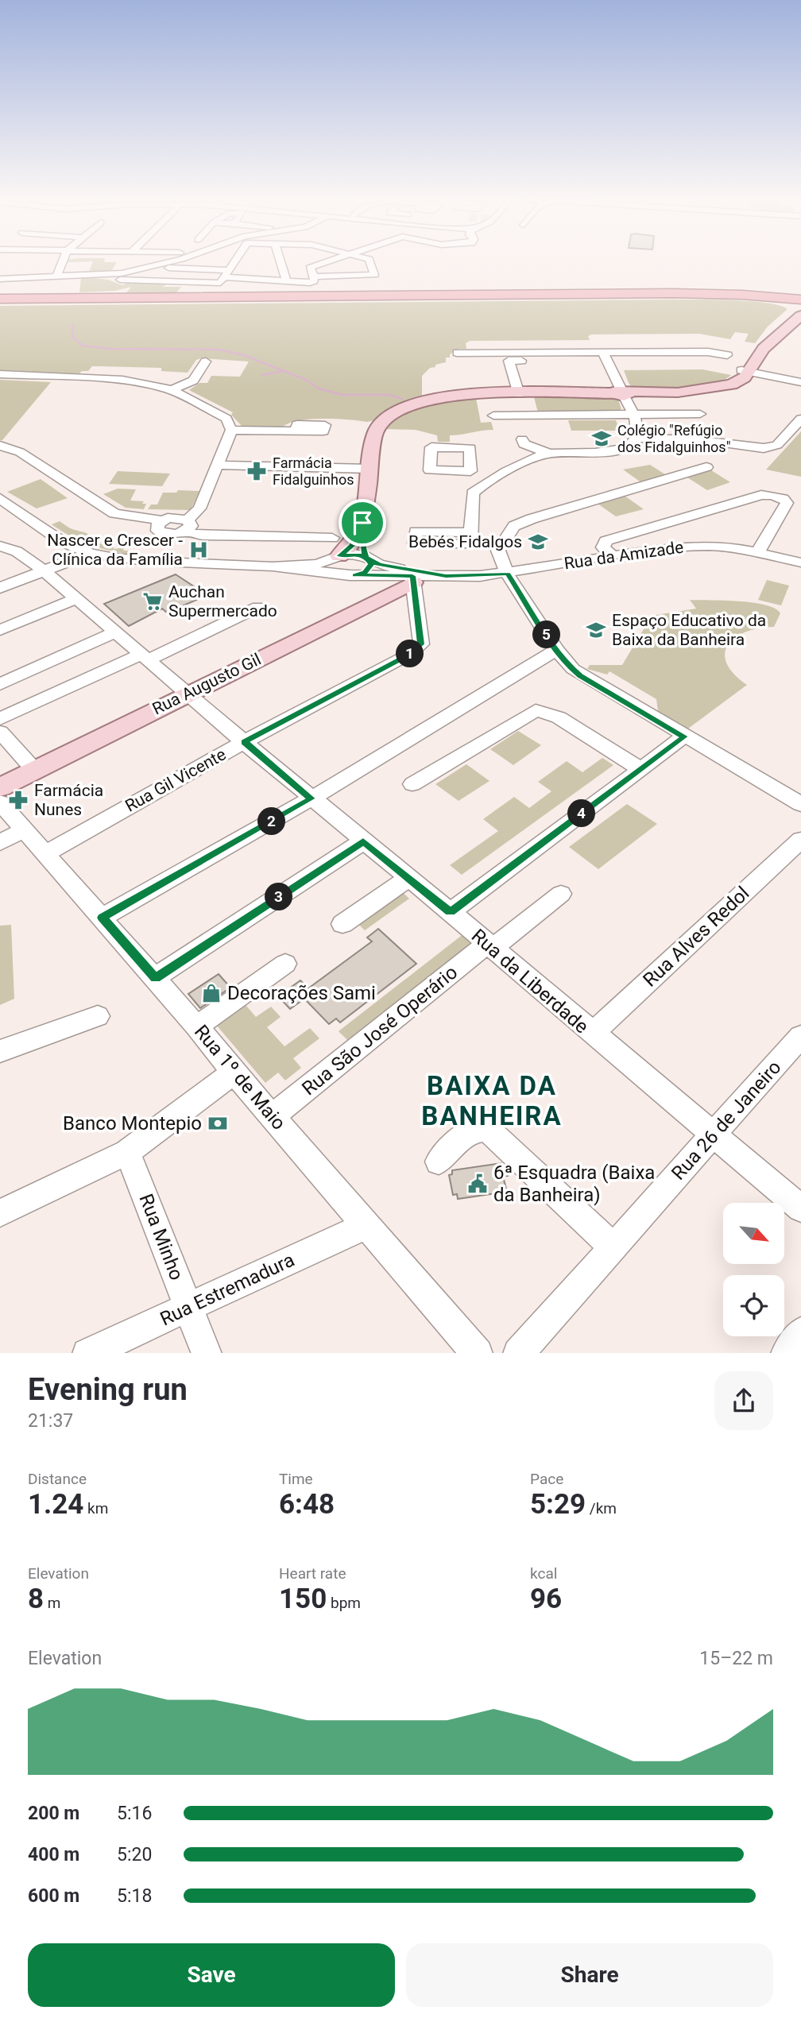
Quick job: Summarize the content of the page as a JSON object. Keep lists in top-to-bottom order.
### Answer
{
  "streets": {
    "main road": ["Rua Augusto Gil"],
    "street": [
      "Rua da Amizade",
      "Rua Gil Vicente",
      "Rua Alves Redol",
      "Rua da Liberdade",
      "Rua São José Operário",
      "Rua 1º de Maio",
      "Rua 26 de Janeiro",
      "Rua Minho",
      "Rua Estremadura"
    ]
  },
  "crossings": [
    ["Rua da Amizade", "Rua Augusto Gil"],
    ["Rua da Amizade", "Rua Gil Vicente"],
    ["Rua Augusto Gil", "Rua Gil Vicente"],
    ["Rua Augusto Gil", "Rua da Liberdade"],
    ["Rua Gil Vicente", "Rua da Liberdade"],
    ["Rua Gil Vicente", "Rua 1º de Maio"],
    ["Rua Alves Redol", "Rua da Liberdade"],
    ["Rua da Liberdade", "Rua São José Operário"],
    ["Rua da Liberdade", "Rua 26 de Janeiro"],
    ["Rua São José Operário", "Rua 1º de Maio"],
    ["Rua 1º de Maio", "Rua Estremadura"],
    ["Rua Minho", "Rua Estremadura"]
  ],
  "districts": ["BAIXA DA BANHEIRA"],
  "places": {
    "school or university": ["Colégio \"Refúgio dos Fidalguinhos\"", "Bebés Fidalgos", "Espaço Educativo da Baixa da Banheira"],
    "pharmacy": ["Farmácia Fidalguinhos", "Farmácia Nunes"],
    "hospital": ["Nascer e Crescer - Clínica da Família"],
    "supermarket": ["Auchan Supermercado"],
    "shop": ["Decorações Sami"],
    "bank": ["Banco Montepio"],
    "public building": ["6ª Esquadra (Baixa da Banheira)"]
  },
  "north": "bottom right",
  "page": {
    "pins": [
      "5",
      "1",
      "4",
      "2",
      "3"
    ],
    "heading": ["Evening run", "21:37"],
    "stats": [
      ["Distance", "1.24 km"],
      ["Time", "6:48"],
      ["Pace", "5:29 /km"],
      ["Elevation", "8 m"],
      ["Heart rate", "150 bpm"],
      ["kcal", "96"]
    ],
    "chart": ["Elevation", "15–22 m"],
    "list": [
      {
        "name": "200 m",
        "note": "5:16"
      },
      {
        "name": "400 m",
        "note": "5:20"
      },
      {
        "name": "600 m",
        "note": "5:18"
      }
    ],
    "buttons": ["Save", "Share"]
  }
}
